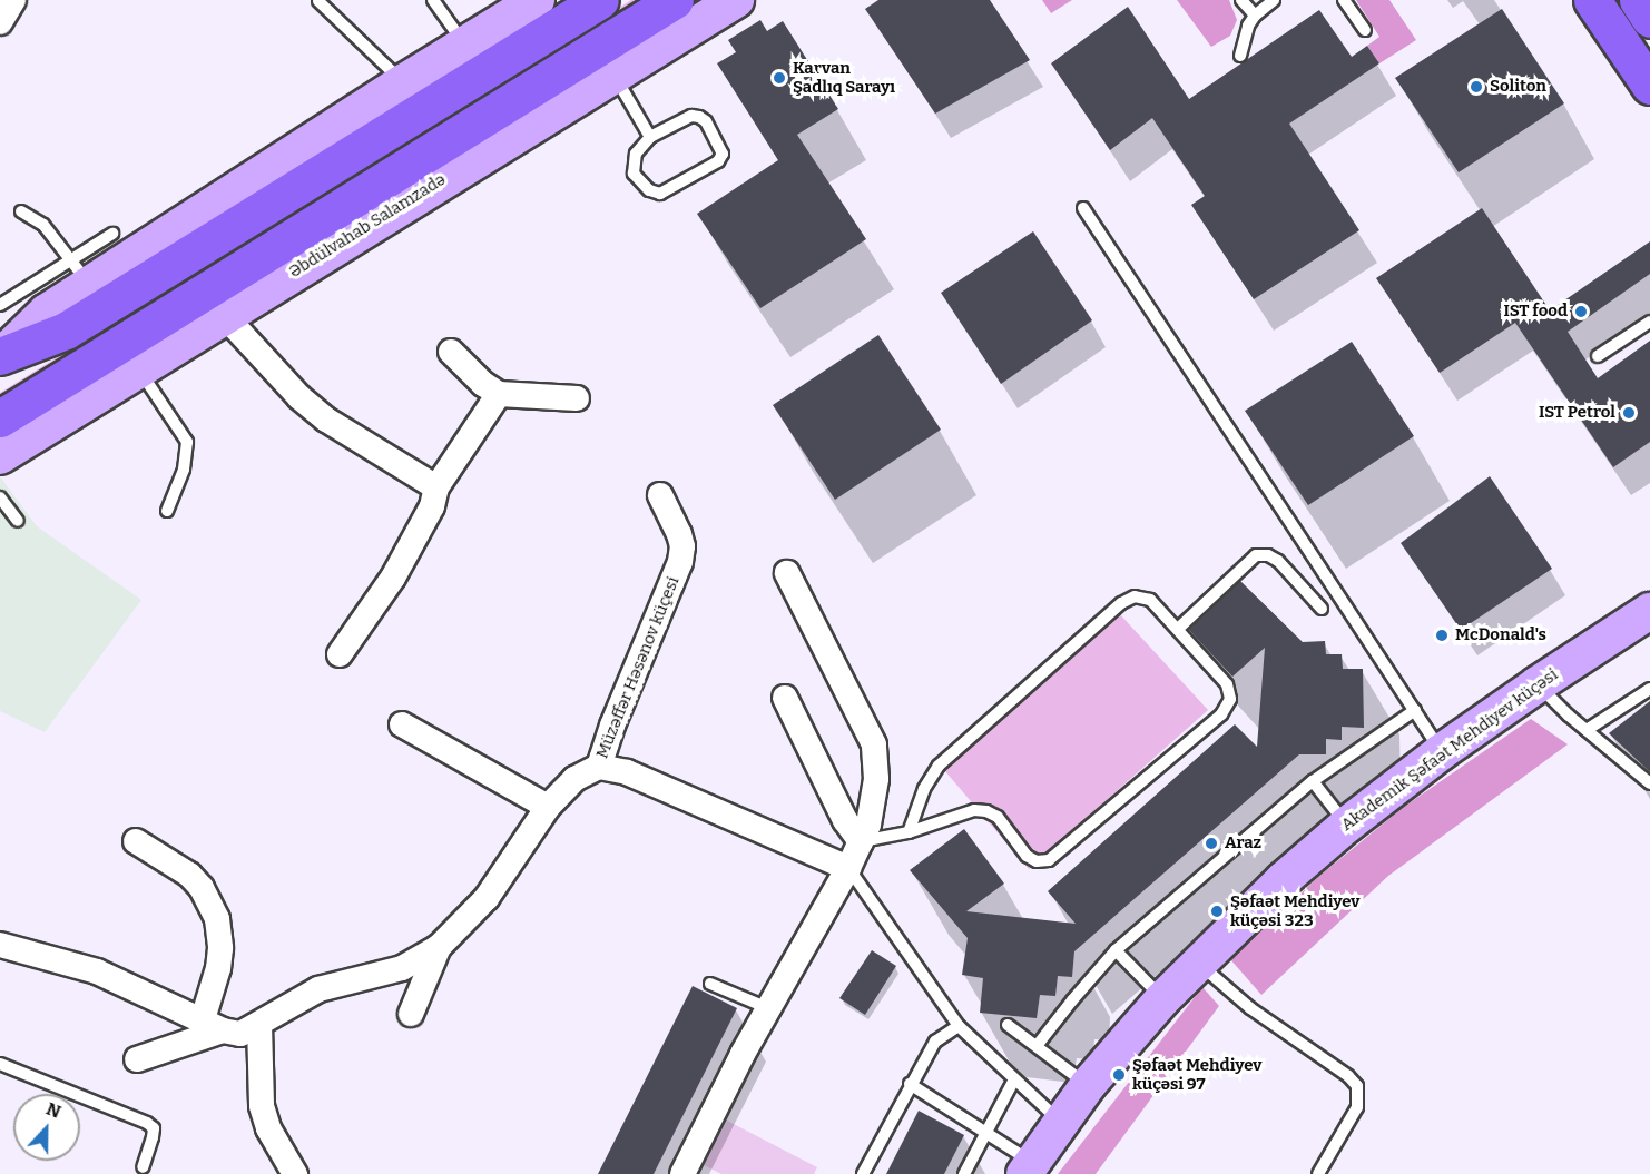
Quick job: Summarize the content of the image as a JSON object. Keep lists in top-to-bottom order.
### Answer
{
  "streets": {
    "main road": ["Əbdülvahab Salamzadə", "Akademik Şəfaət Mehdiyev küçəsi"],
    "street": ["Müzəffər Həsənov küçesi"]
  },
  "places": [
    "Karvan Şadlıq Sarayı",
    "Soliton",
    "IST food",
    "IST Petrol",
    "McDonald's",
    "Araz",
    "Şəfaət Mehdiyev küçəsi 323",
    "Şəfaət Mehdiyev küçəsi 97"
  ],
  "north": "top"
}
